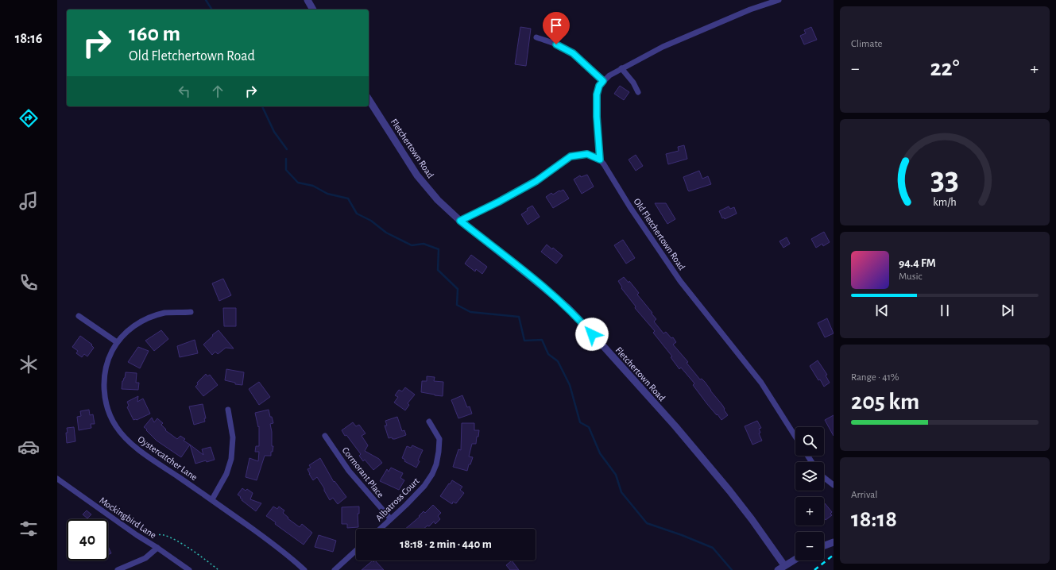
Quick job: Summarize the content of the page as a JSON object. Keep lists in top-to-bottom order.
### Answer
{
  "streets": {
    "street": [
      "Fletchertown Road",
      "Old Fletchertown Road",
      "Oystercatcher Lane",
      "Cormorant Place",
      "Albatross Court",
      "Mockingbird Lane"
    ]
  },
  "crossings": [
    ["Cormorant Place", "Albatross Court"]
  ],
  "page": {
    "tabs": "18:16",
    "tile": [
      "Climate",
      ["Range · 41%", "205 km"],
      ["Arrival", "18:18"]
    ],
    "turn": ["160 m", "Old Fletchertown Road"],
    "heat": ["−", "22°", "+"],
    "song": ["94.4 FM", "Music"],
    "map_buttons": ["+", "−"],
    "limit": "40",
    "trip": "18:18 · 2 min · 440 m",
    "gauge": ["33", "km/h"]
  }
}
